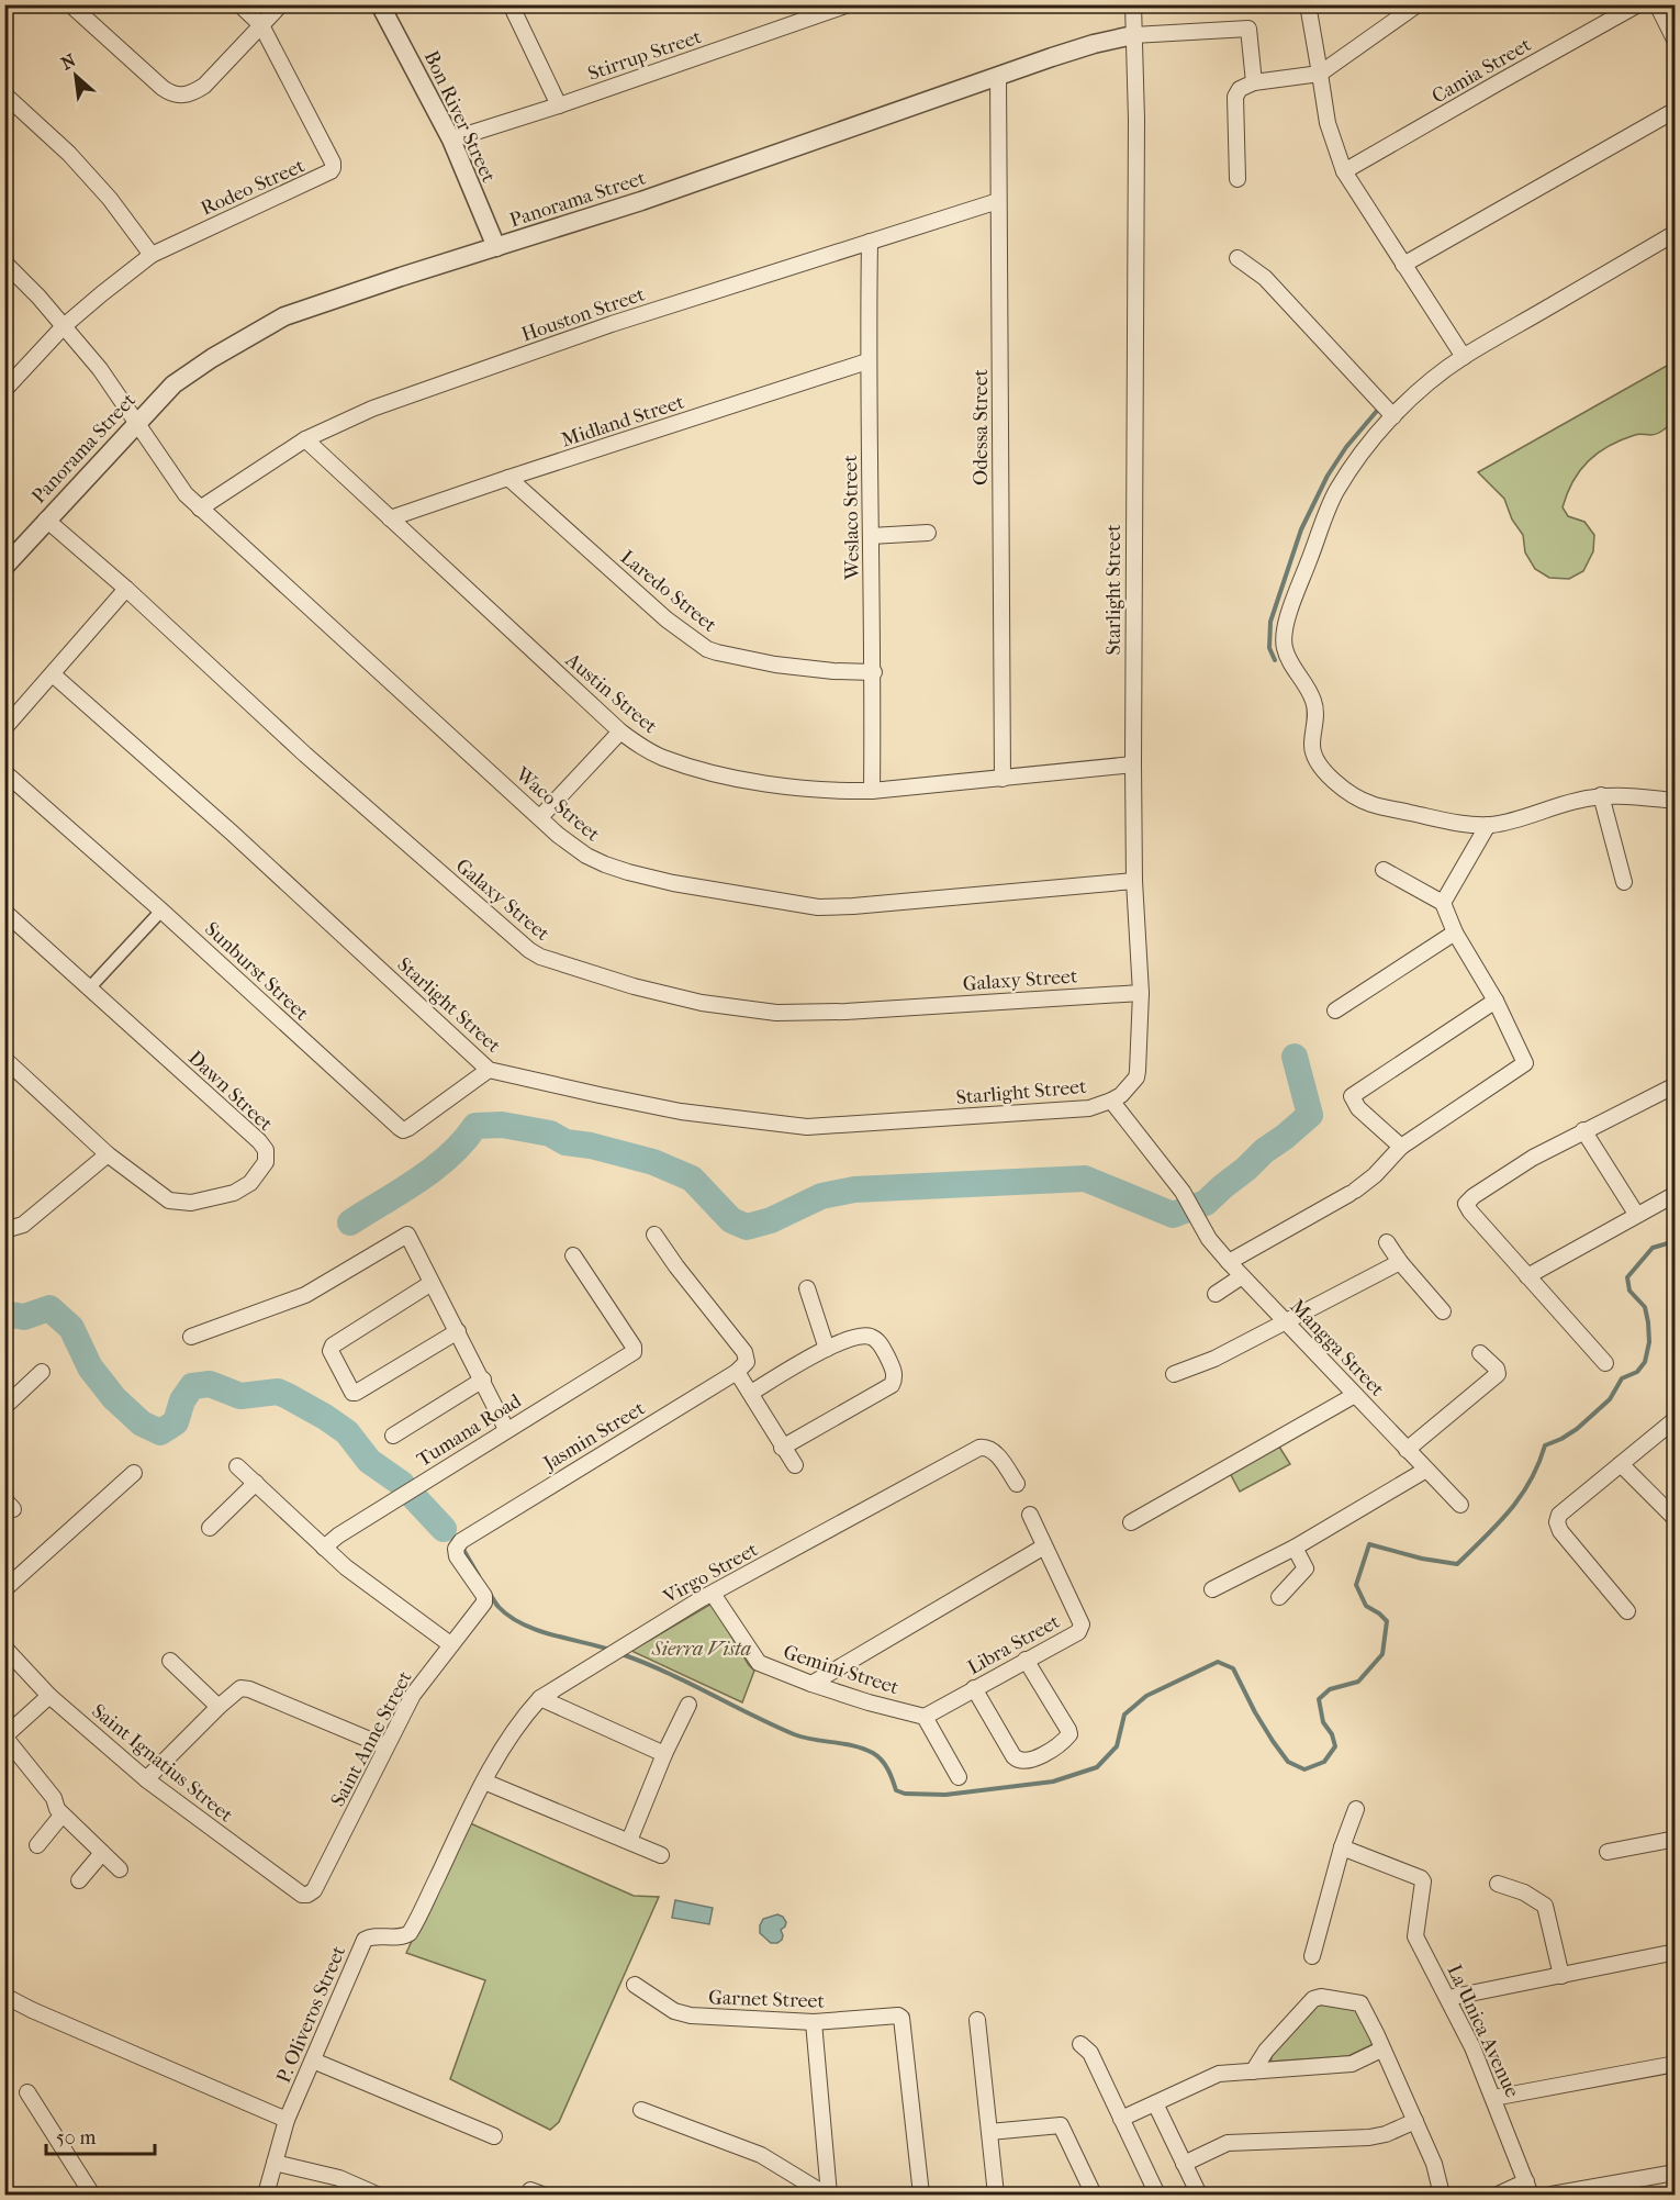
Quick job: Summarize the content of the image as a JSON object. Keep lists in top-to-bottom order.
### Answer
{
  "streets": {
    "street": [
      "Stirrup Street",
      "Camia Street",
      "Bon River Street",
      "Rodeo Street",
      "Panorama Street",
      "Houston Street",
      "Midland Street",
      "Odessa Street",
      "Weslaco Street",
      "Starlight Street",
      "Laredo Street",
      "Austin Street",
      "Waco Street",
      "Galaxy Street",
      "Sunburst Street",
      "Dawn Street",
      "Mangga Street",
      "Tumana Road",
      "Jasmin Street",
      "Virgo Street",
      "Libra Street",
      "Gemini Street",
      "Saint Anne Street",
      "Saint Ignatius Street",
      "Garnet Street",
      "P. Oliveros Street",
      "La Unica Avenue"
    ]
  },
  "crossings": [
    ["Stirrup Street", "Bon River Street"],
    ["Bon River Street", "Panorama Street"],
    ["Rodeo Street", "Waco Street"],
    ["Panorama Street", "Odessa Street"],
    ["Panorama Street", "Starlight Street"],
    ["Panorama Street", "Waco Street"],
    ["Panorama Street", "Galaxy Street"],
    ["Houston Street", "Odessa Street"],
    ["Houston Street", "Weslaco Street"],
    ["Houston Street", "Austin Street"],
    ["Houston Street", "Waco Street"],
    ["Midland Street", "Weslaco Street"],
    ["Midland Street", "Laredo Street"],
    ["Midland Street", "Austin Street"],
    ["Odessa Street", "Austin Street"],
    ["Weslaco Street", "Laredo Street"],
    ["Weslaco Street", "Austin Street"],
    ["Starlight Street", "Austin Street"],
    ["Starlight Street", "Waco Street"],
    ["Starlight Street", "Galaxy Street"],
    ["Starlight Street", "Sunburst Street"],
    ["Starlight Street", "Mangga Street"],
    ["Jasmin Street", "Saint Anne Street"],
    ["Virgo Street", "Gemini Street"],
    ["Virgo Street", "P. Oliveros Street"],
    ["Libra Street", "Gemini Street"],
    ["Saint Anne Street", "Saint Ignatius Street"]
  ],
  "parks": ["Sierra Vista"],
  "scale_bar": "50 m",
  "north": "top left"
}
